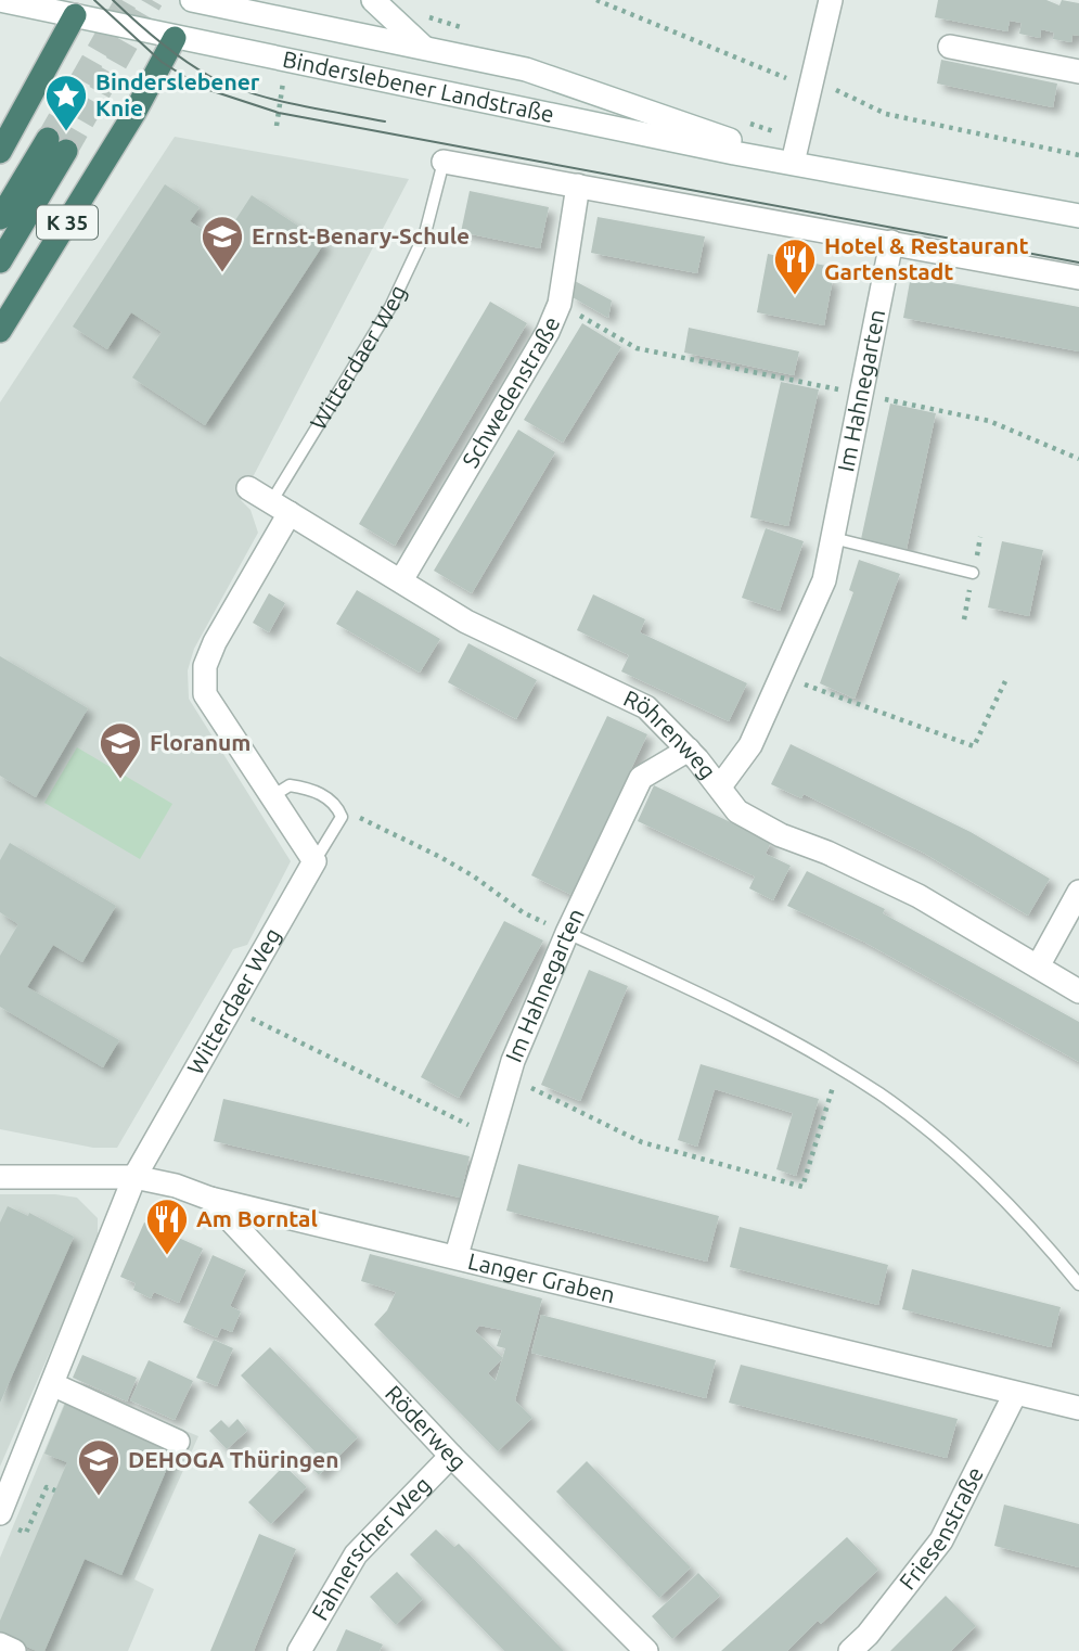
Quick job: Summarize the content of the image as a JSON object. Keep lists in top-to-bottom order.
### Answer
{
  "streets": {
    "highway": ["K 35"],
    "street": [
      "Binderslebener Landstraße",
      "Witterdaer Weg",
      "Im Hahnegarten",
      "Schwedenstraße",
      "Röhrenweg",
      "Langer Graben",
      "Röderweg",
      "Friesenstraße",
      "Fahnerscher Weg"
    ]
  },
  "crossings": [
    ["Binderslebener Landstraße", "K 35"],
    ["Witterdaer Weg", "Röhrenweg"],
    ["Witterdaer Weg", "Langer Graben"],
    ["Im Hahnegarten", "Röhrenweg"],
    ["Im Hahnegarten", "Langer Graben"],
    ["Schwedenstraße", "Röhrenweg"],
    ["Langer Graben", "Röderweg"],
    ["Langer Graben", "Friesenstraße"],
    ["Röderweg", "Fahnerscher Weg"]
  ],
  "places": {
    "place": ["Binderslebener Knie"],
    "school or university": ["Ernst-Benary-Schule", "Floranum", "DEHOGA Thüringen"],
    "restaurant": ["Hotel & Restaurant Gartenstadt", "Am Borntal"]
  }
}
